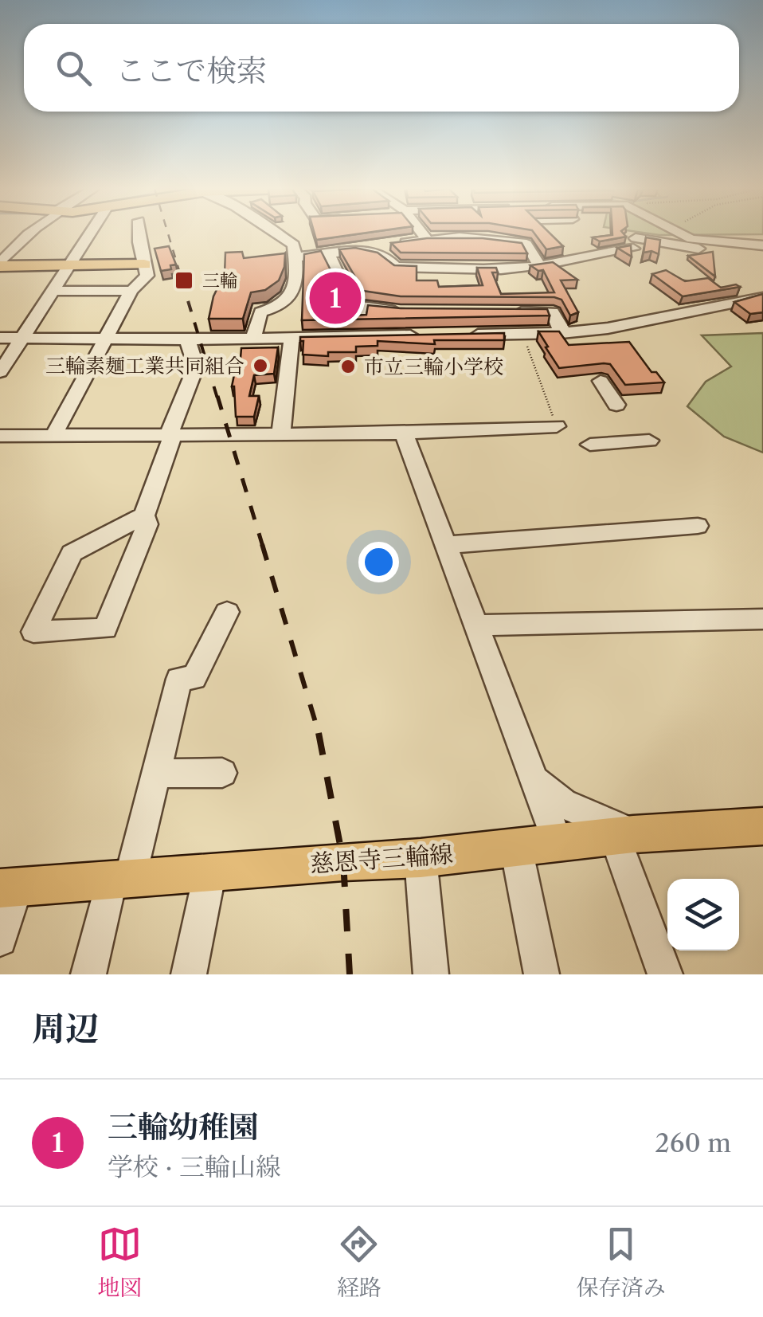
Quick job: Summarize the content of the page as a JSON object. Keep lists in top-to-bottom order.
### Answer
{
  "streets": {
    "main road": ["慈恩寺三輪線"]
  },
  "places": {
    "transit": ["三輪"],
    "other": ["三輪素麺工業共同組合", "市立三輪小学校"]
  },
  "page": {
    "search": "ここで検索",
    "pins": "1",
    "heading": "周辺",
    "list": [
      {
        "mark": "1",
        "name": "三輪幼稚園",
        "note": "学校 · 三輪山線",
        "value": "260 m"
      }
    ],
    "nav": ["地図", "経路", "保存済み"]
  }
}
